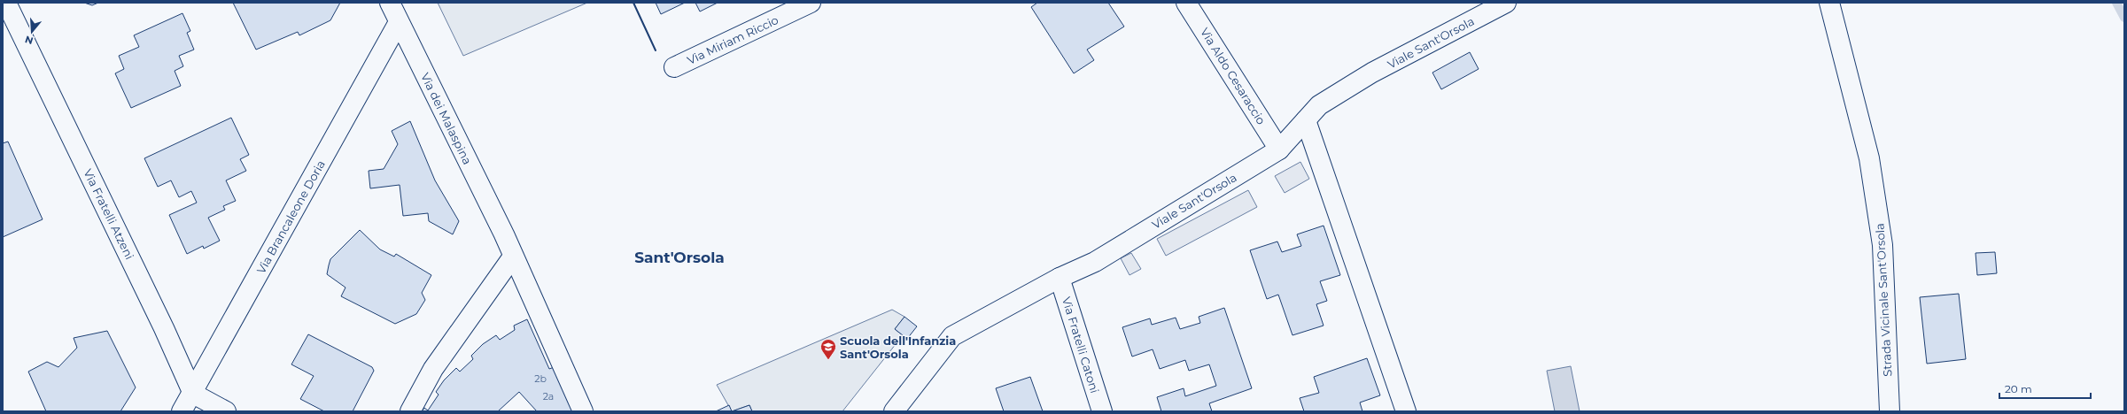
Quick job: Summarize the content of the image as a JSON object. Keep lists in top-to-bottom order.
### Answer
{
  "streets": {
    "street": [
      "Via Miriam Riccio",
      "Viale Sant'Orsola",
      "Via Aldo Cesaraccio",
      "Via dei Malaspina",
      "Via Fratelli Atzeni",
      "Via Brancaleone Doria",
      "Strada Vicinale Sant'Orsola",
      "Via Fratelli Catoni"
    ]
  },
  "crossings": [
    ["Viale Sant'Orsola", "Via Aldo Cesaraccio"],
    ["Viale Sant'Orsola", "Via Fratelli Catoni"],
    ["Via dei Malaspina", "Via Brancaleone Doria"],
    ["Via Fratelli Atzeni", "Via Brancaleone Doria"]
  ],
  "districts": ["Sant'Orsola"],
  "places": {
    "school or university": ["Scuola dell'Infanzia Sant'Orsola"]
  },
  "house_numbers": ["2b", "2a"],
  "scale_bar": "20 m",
  "north": "bottom"
}
